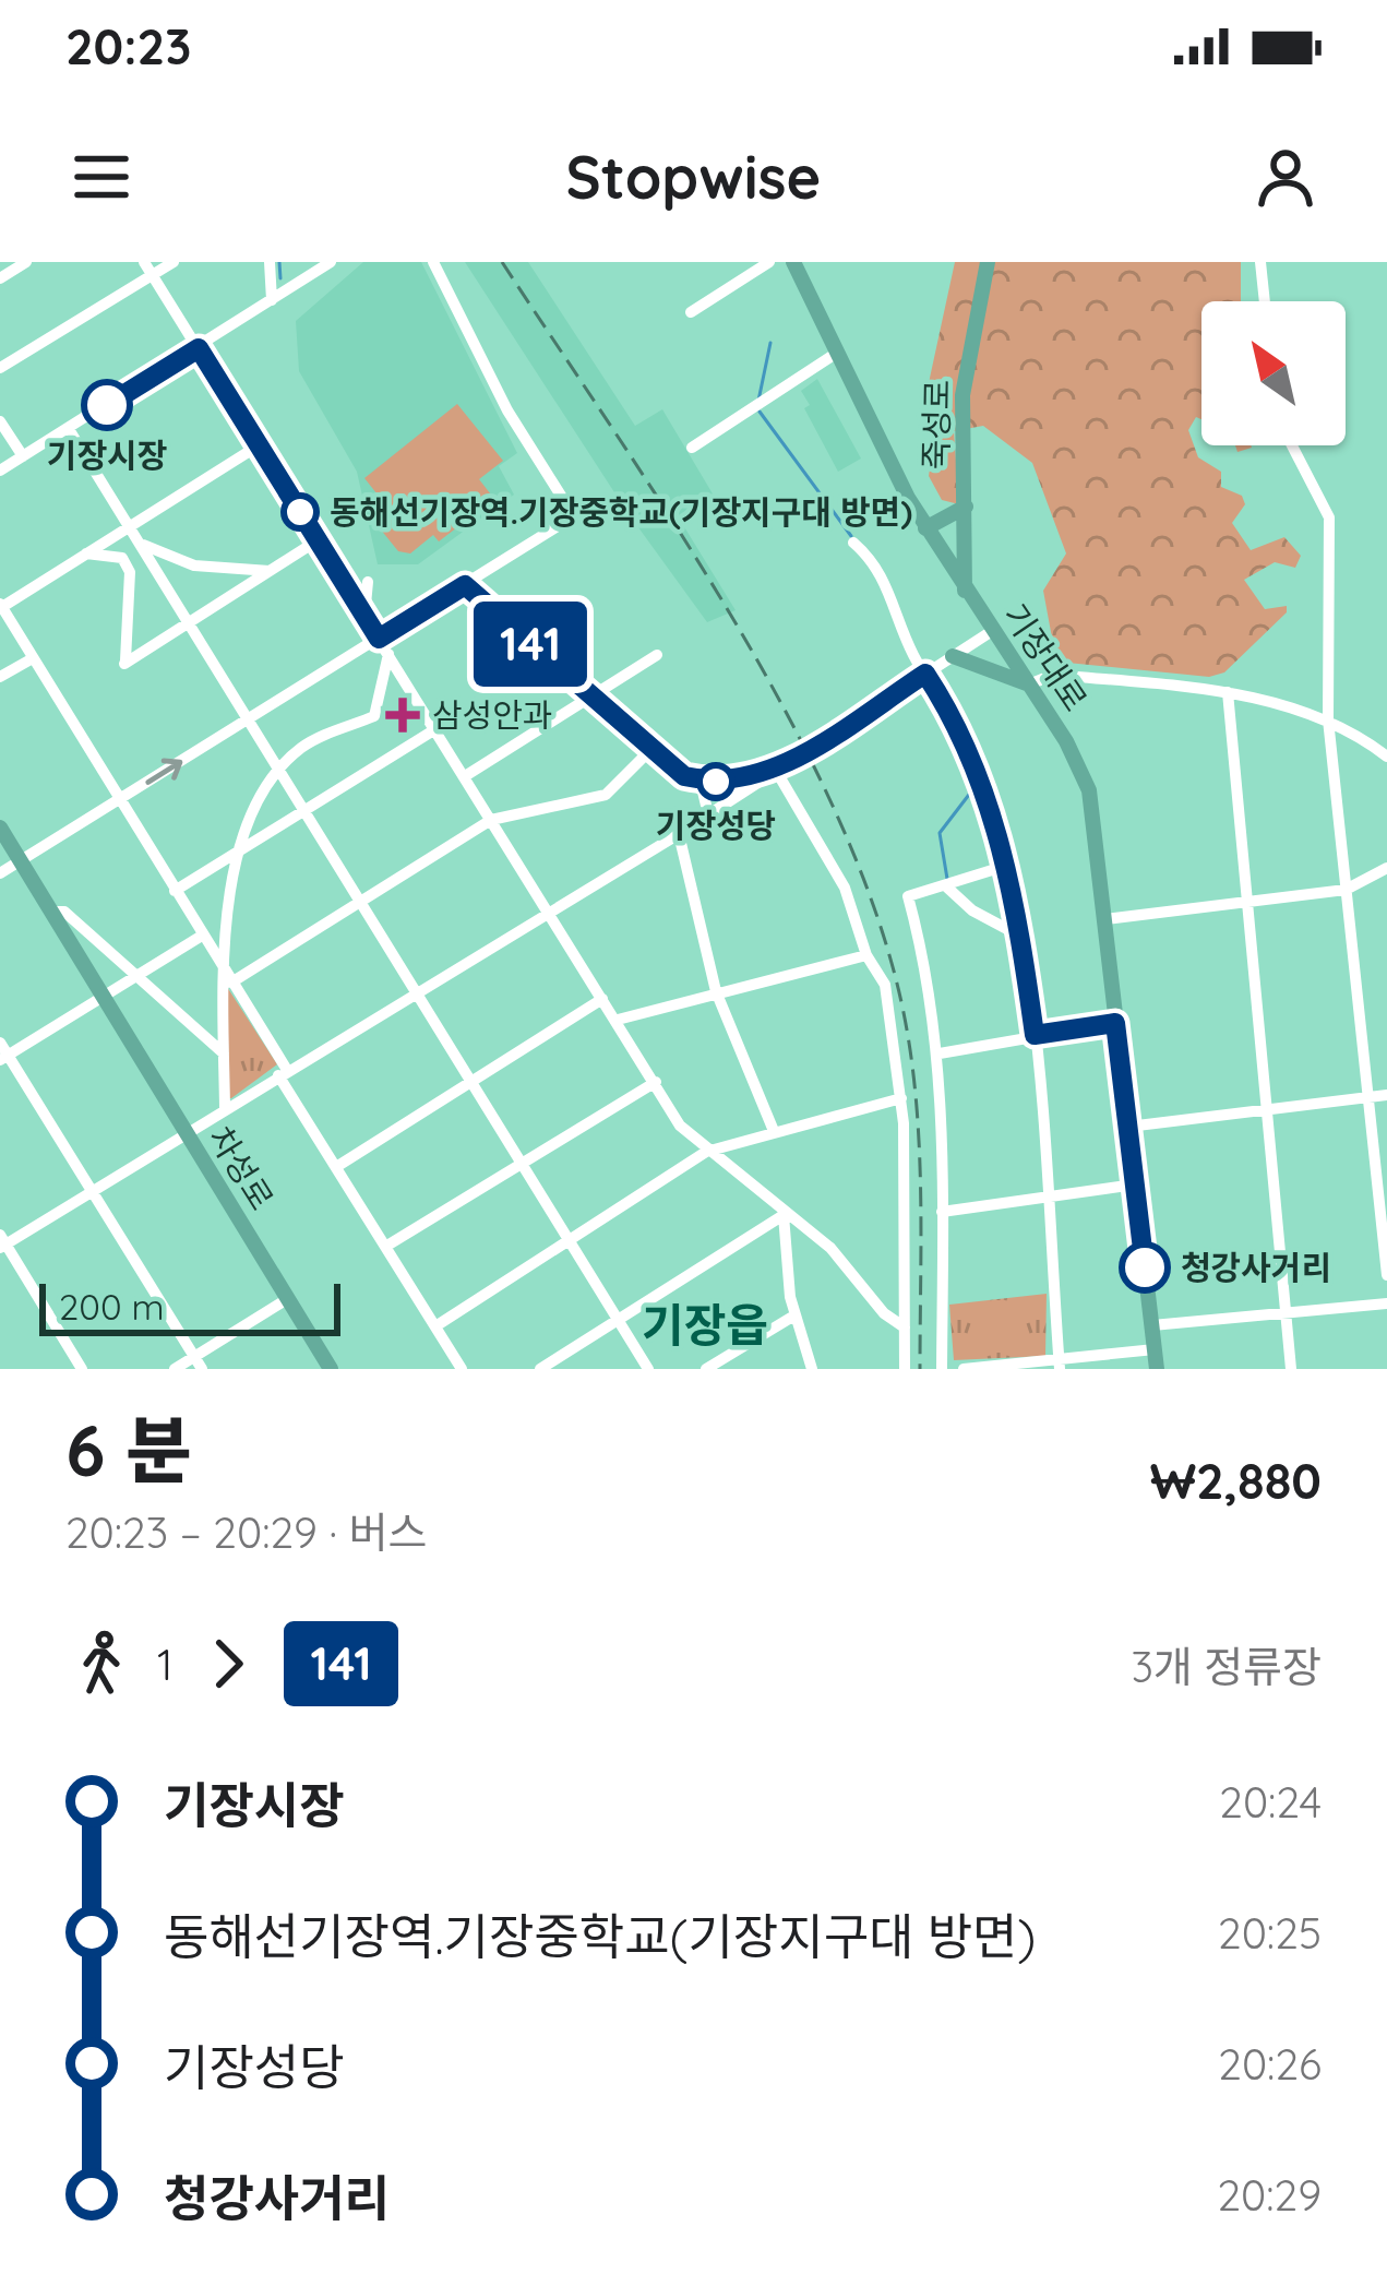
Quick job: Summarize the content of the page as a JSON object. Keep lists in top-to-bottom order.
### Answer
{
  "streets": {
    "main road": ["죽성로", "기장대로", "차성로"]
  },
  "crossings": [
    ["죽성로", "기장대로"]
  ],
  "districts": ["기장읍"],
  "places": {
    "other": [
      "기장시장",
      "동해선기장역.기장중학교(기장지구대 방면)",
      "기장성당",
      "청강사거리"
    ],
    "health": ["삼성안과"]
  },
  "lines": ["bus line 141"],
  "scale_bar": "200 m",
  "north": "top left",
  "page": {
    "status": "20:23",
    "header": "Stopwise",
    "on_map": "141",
    "scale": "200 m",
    "heading": ["6 분", "20:23 – 20:29 · 버스", "₩2,880"],
    "legs": ["1", "141", "3개 정류장"],
    "list": [
      {
        "name": "기장시장",
        "value": "20:24"
      },
      {
        "name": "동해선기장역.기장중학교(기장지구대 방면)",
        "value": "20:25"
      },
      {
        "name": "기장성당",
        "value": "20:26"
      },
      {
        "name": "청강사거리",
        "value": "20:29"
      }
    ]
  }
}
